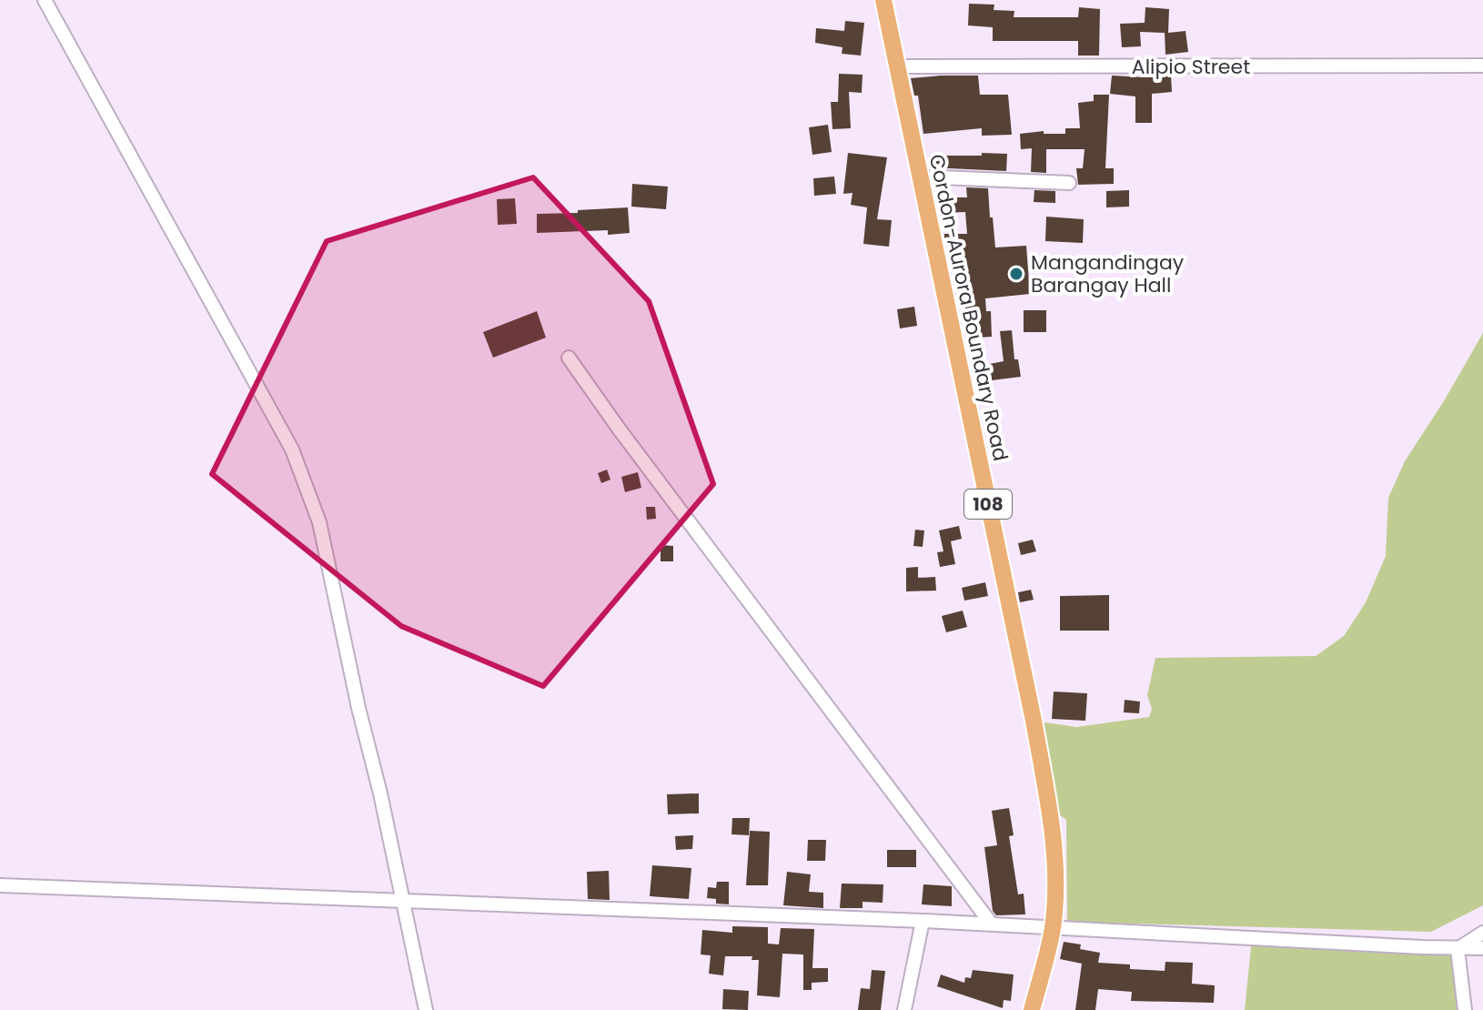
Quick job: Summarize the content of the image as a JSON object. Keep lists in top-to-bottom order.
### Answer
{
  "streets": {
    "main road": ["Cordon-Aurora Boundary Road", "108"],
    "street": ["Alipio Street"]
  },
  "crossings": [
    ["Alipio Street", "Cordon-Aurora Boundary Road"]
  ],
  "places": ["Mangandingay Barangay Hall"]
}
